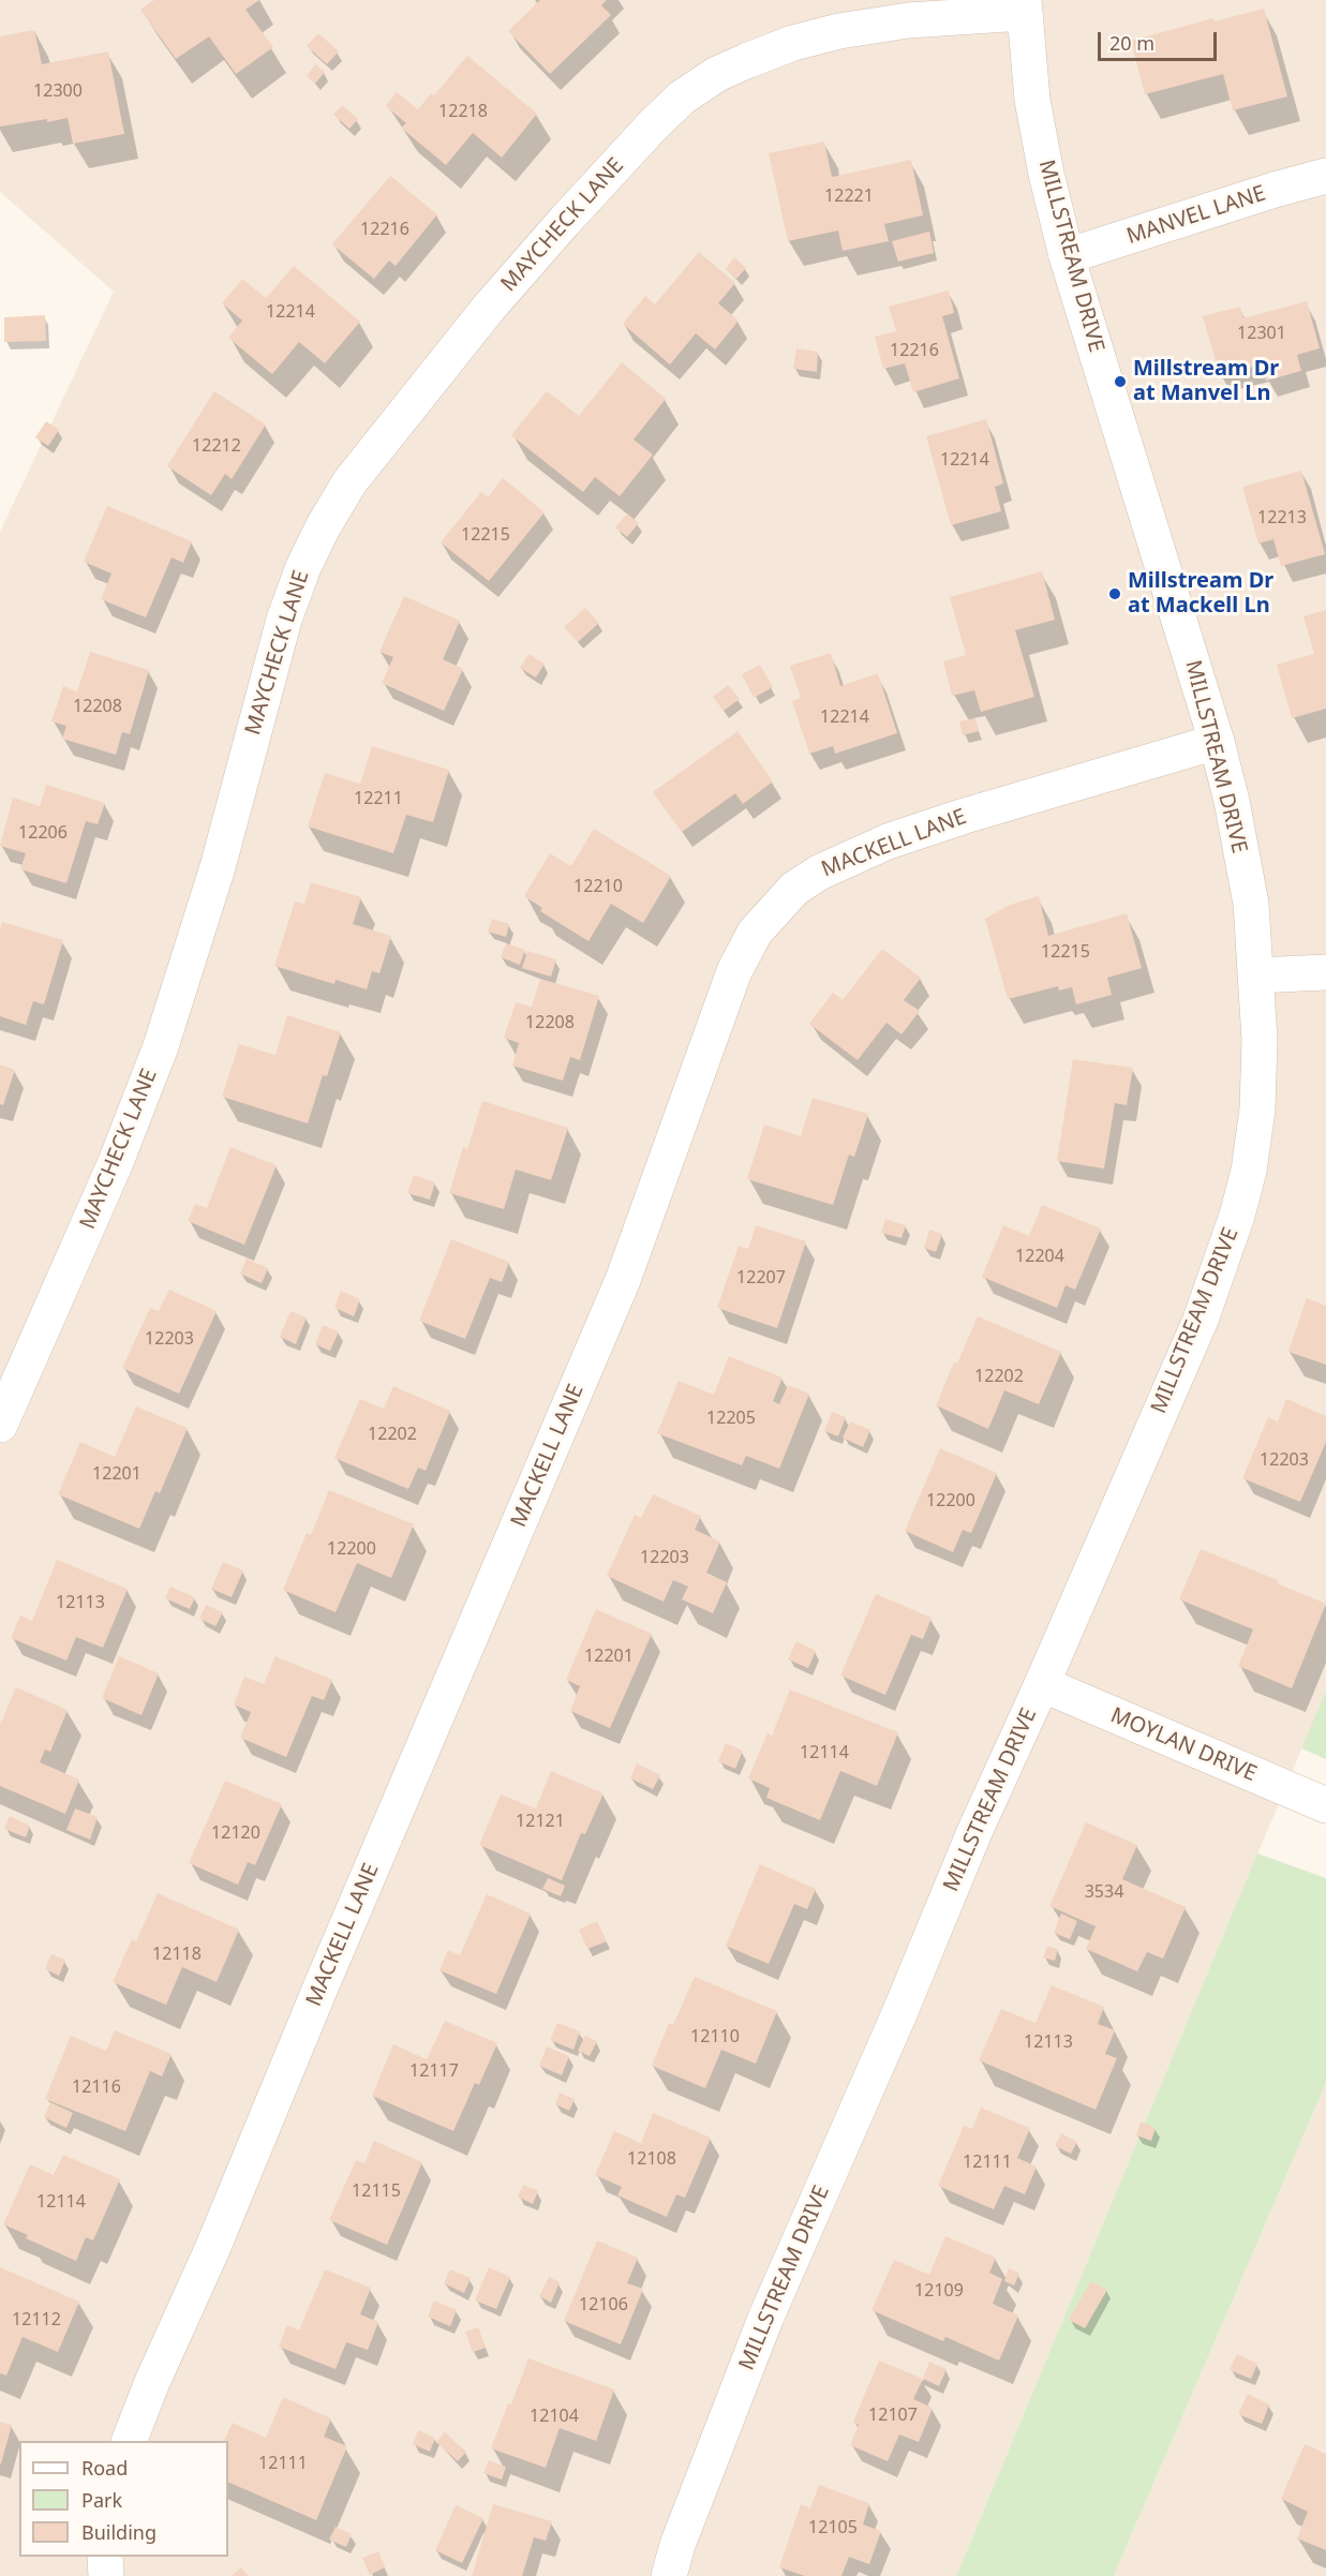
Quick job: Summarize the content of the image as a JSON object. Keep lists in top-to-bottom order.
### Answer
{
  "streets": {
    "street": [
      "MANVEL LANE",
      "MAYCHECK LANE",
      "MILLSTREAM DRIVE",
      "MACKELL LANE",
      "MOYLAN DRIVE"
    ]
  },
  "crossings": [
    ["MANVEL LANE", "MILLSTREAM DRIVE"],
    ["MAYCHECK LANE", "MILLSTREAM DRIVE"],
    ["MILLSTREAM DRIVE", "MACKELL LANE"],
    ["MILLSTREAM DRIVE", "MOYLAN DRIVE"]
  ],
  "places": ["Millstream Dr at Manvel Ln", "Millstream Dr at Mackell Ln"],
  "house_numbers": [
    "12300",
    "12218",
    "12221",
    "12216",
    "12214",
    "12301",
    "12216",
    "12212",
    "12214",
    "12213",
    "12215",
    "12208",
    "12214",
    "12211",
    "12206",
    "12210",
    "12215",
    "12208",
    "12204",
    "12207",
    "12203",
    "12202",
    "12205",
    "12202",
    "12203",
    "12201",
    "12200",
    "12200",
    "12203",
    "12113",
    "12201",
    "12114",
    "12121",
    "12120",
    "3534",
    "12118",
    "12110",
    "12113",
    "12117",
    "12116",
    "12108",
    "12111",
    "12115",
    "12114",
    "12109",
    "12106",
    "12112",
    "12107",
    "12104",
    "12111",
    "12105"
  ],
  "legend": ["Road", "Park", "Building"],
  "scale_bar": "20 m"
}
